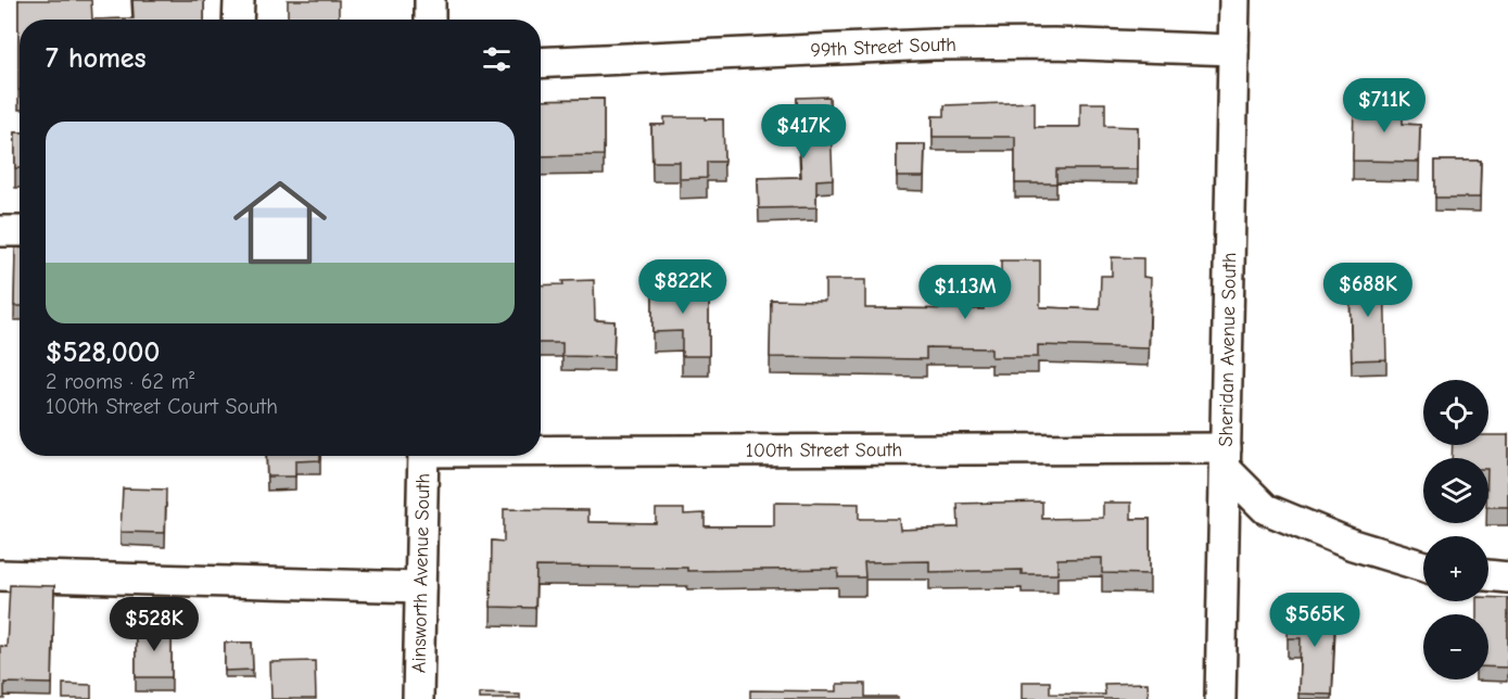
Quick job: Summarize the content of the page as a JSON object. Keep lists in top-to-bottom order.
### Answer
{
  "streets": {
    "street": [
      "99th Street South",
      "Sheridan Avenue South",
      "100th Street South",
      "Ainsworth Avenue South"
    ]
  },
  "crossings": [
    ["99th Street South", "Sheridan Avenue South"],
    ["Sheridan Avenue South", "100th Street South"]
  ],
  "page": {
    "heading": "7 homes",
    "price": [
      "$711K",
      "$417K",
      "$822K",
      "$688K",
      "$1.13M",
      "$565K",
      "$528K"
    ],
    "list": [
      {
        "name": "$528,000",
        "note": "2 rooms · 62 m² · 100th Street Court South"
      }
    ],
    "map_buttons": ["+", "−"]
  }
}
